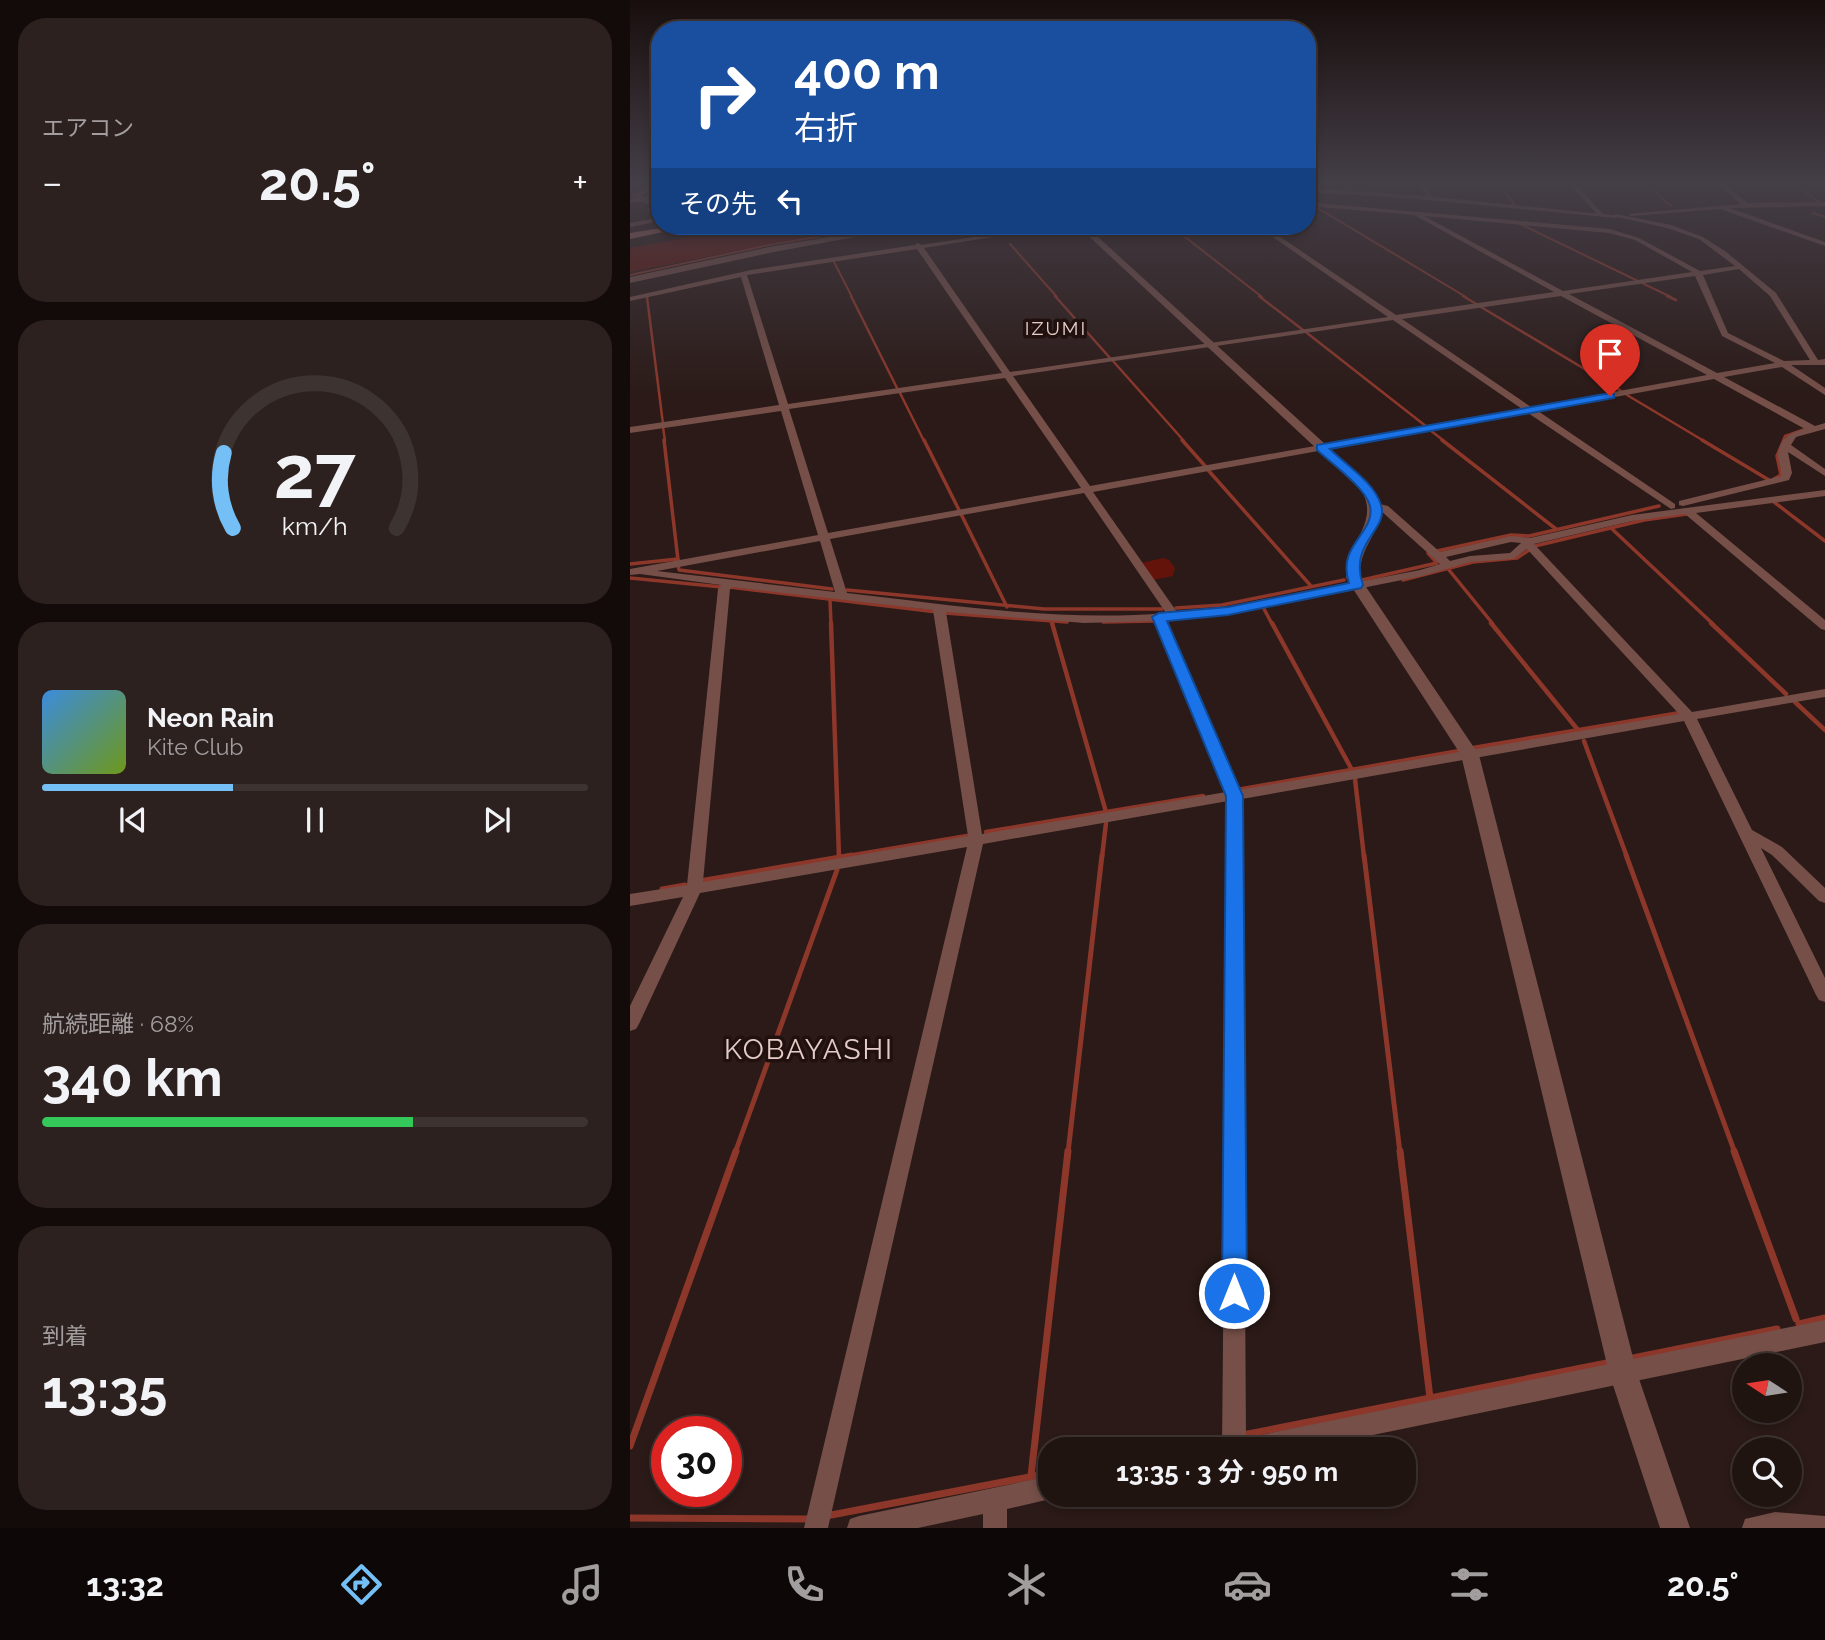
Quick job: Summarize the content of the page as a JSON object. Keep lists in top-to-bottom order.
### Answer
{
  "districts": ["IZUMI", "KOBAYASHI"],
  "north": "left",
  "page": {
    "tile": [
      "エアコン",
      ["航続距離 · 68%", "340 km"],
      ["到着", "13:35"]
    ],
    "turn": ["400 m", "右折"],
    "heat": ["−", "20.5°", "+"],
    "then": "その先",
    "song": ["Neon Rain", "Kite Club"],
    "limit": "30",
    "trip": "13:35 · 3 分 · 950 m",
    "tabs": ["13:32", "20.5°"],
    "gauge": ["27", "km/h"]
  }
}
